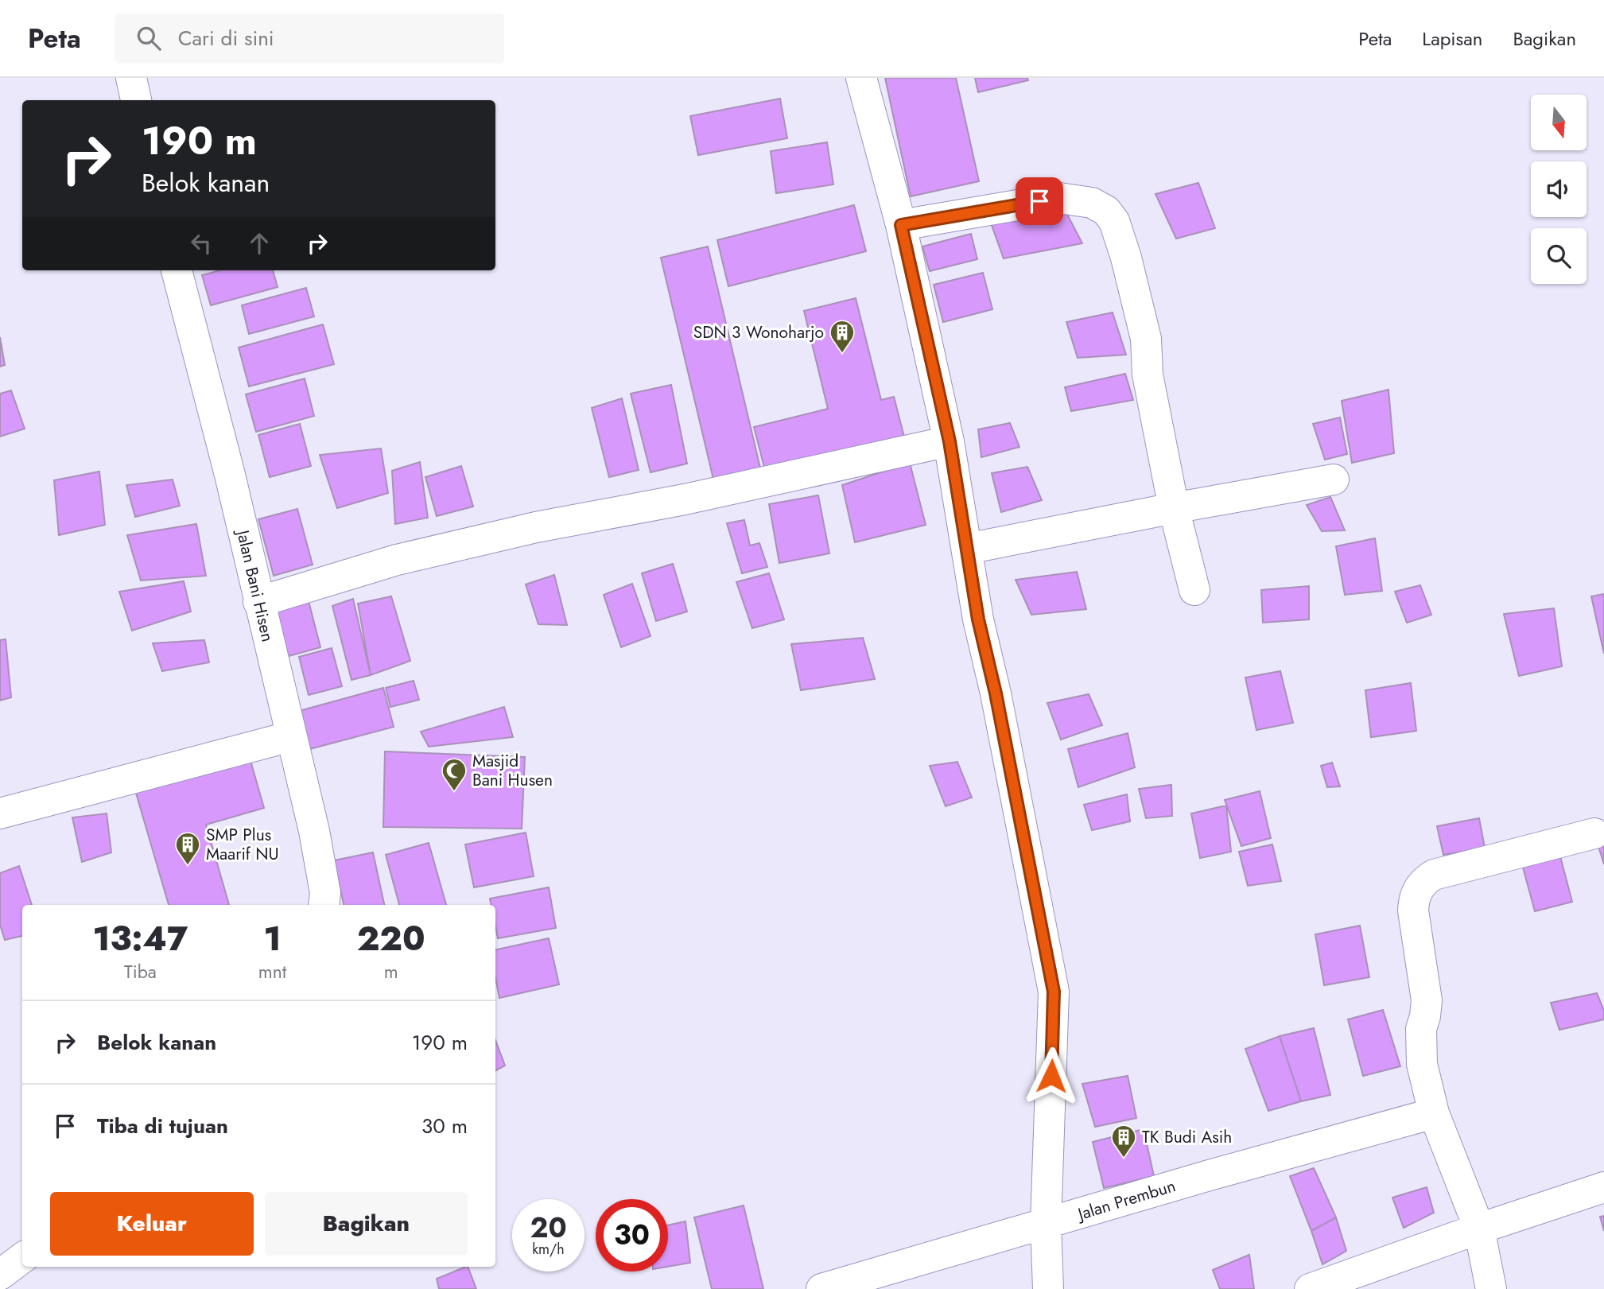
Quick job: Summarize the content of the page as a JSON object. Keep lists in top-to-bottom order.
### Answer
{
  "streets": {
    "street": ["Jalan Bani Hisen", "Jalan Prembun"]
  },
  "places": {
    "building": ["SDN 3 Wonoharjo", "SMP Plus Maarif NU", "TK Budi Asih"],
    "mosque": ["Masjid Bani Husen"]
  },
  "north": "bottom",
  "page": {
    "header": "Peta",
    "search": "Cari di sini",
    "nav": ["Peta", "Lapisan", "Bagikan"],
    "turn": ["190 m", "Belok kanan"],
    "eta": [
      "13:47",
      "Tiba",
      "1",
      "mnt",
      "220",
      "m"
    ],
    "list": [
      {
        "name": "Belok kanan",
        "value": "190 m"
      },
      {
        "name": "Tiba di tujuan",
        "value": "30 m"
      }
    ],
    "buttons": ["Keluar", "Bagikan"],
    "speed": "20 km/h",
    "limit": "30"
  }
}
